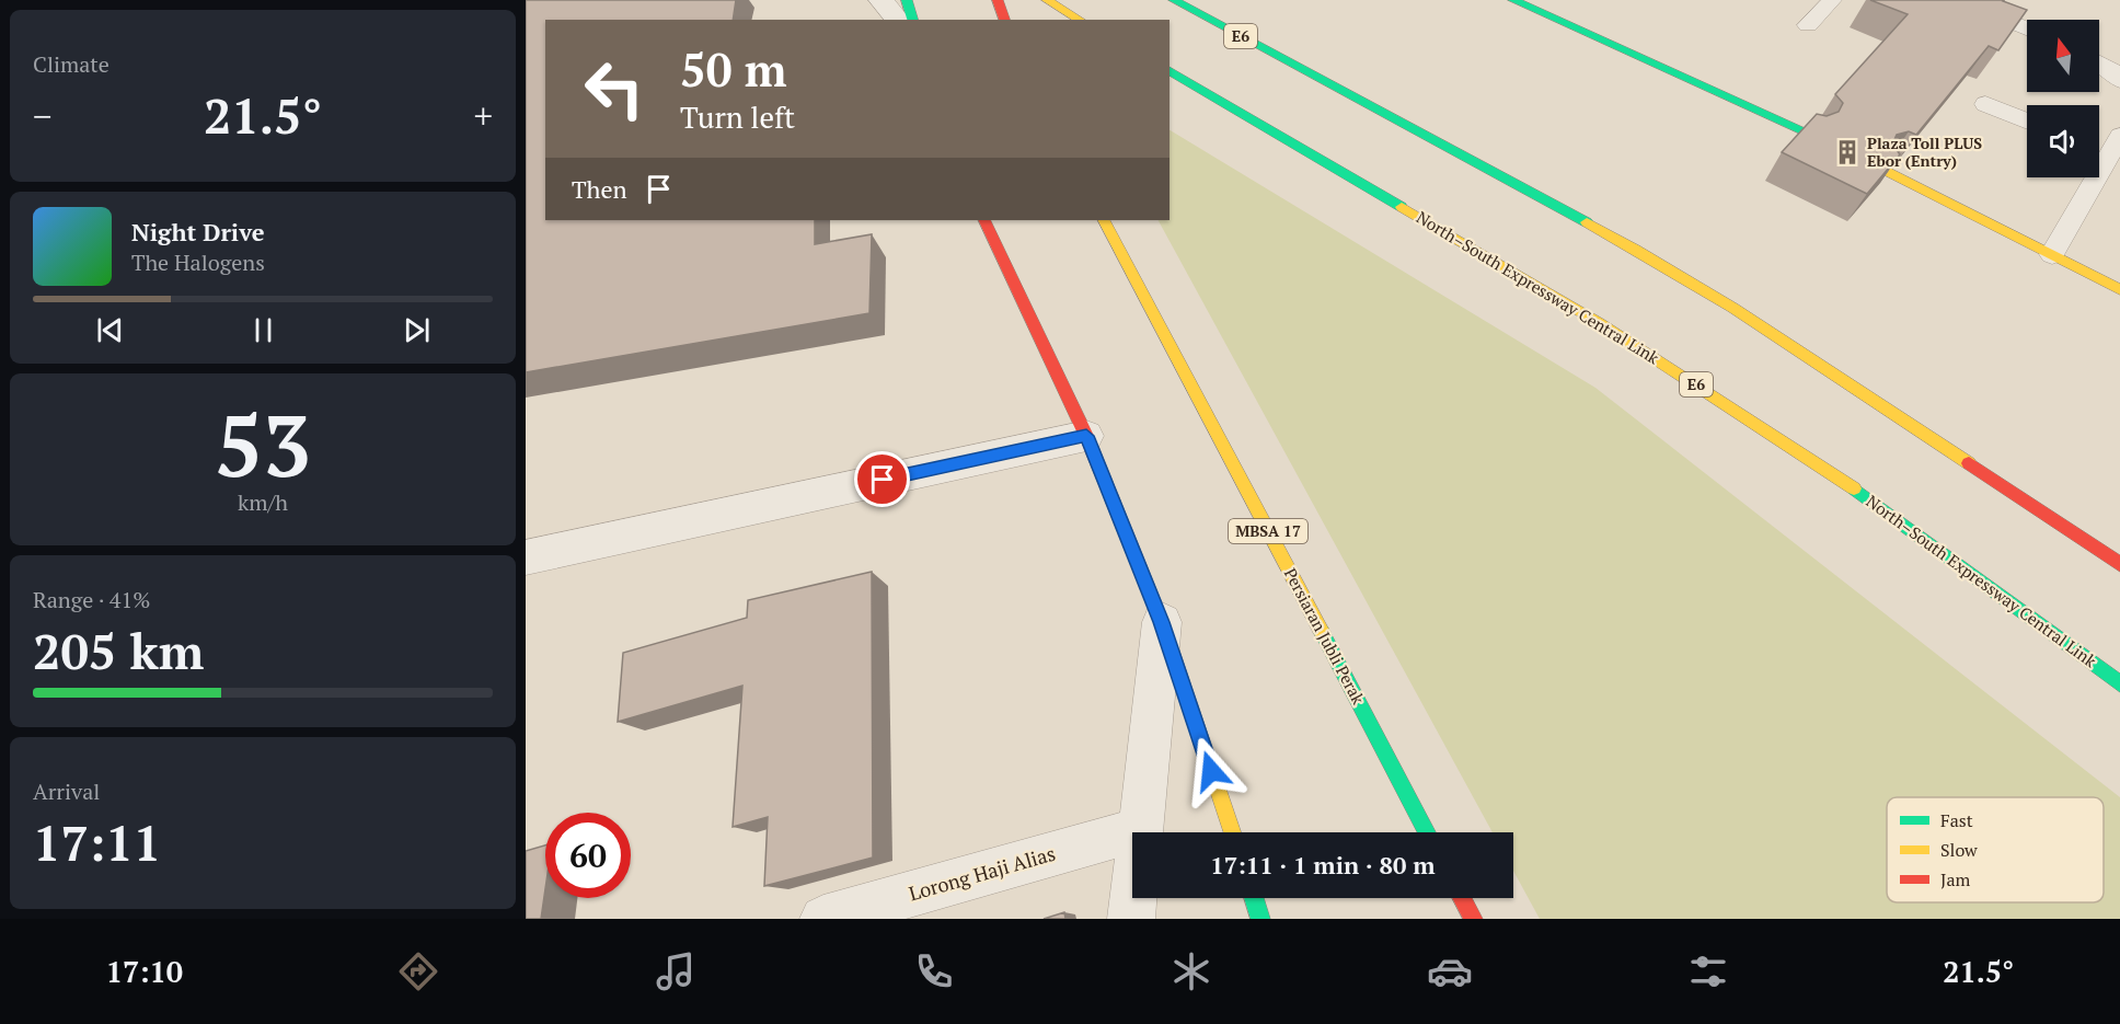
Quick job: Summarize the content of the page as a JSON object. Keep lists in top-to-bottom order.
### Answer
{
  "streets": {
    "main road": [
      "E6",
      "North–South Expressway Central Link",
      "MBSA 17",
      "Persiaran Jubli Perak"
    ],
    "street": ["Lorong Haji Alias"]
  },
  "places": {
    "building": ["Plaza Toll PLUS Ebor (Entry)"]
  },
  "legend": ["Fast", "Slow", "Jam"],
  "north": "top",
  "page": {
    "tile": [
      "Climate",
      ["53", "km/h"],
      ["Range · 41%", "205 km"],
      ["Arrival", "17:11"]
    ],
    "turn": ["50 m", "Turn left"],
    "heat": ["−", "21.5°", "+"],
    "then": "Then",
    "song": ["Night Drive", "The Halogens"],
    "limit": "60",
    "trip": "17:11 · 1 min · 80 m",
    "tabs": ["17:10", "21.5°"]
  }
}
